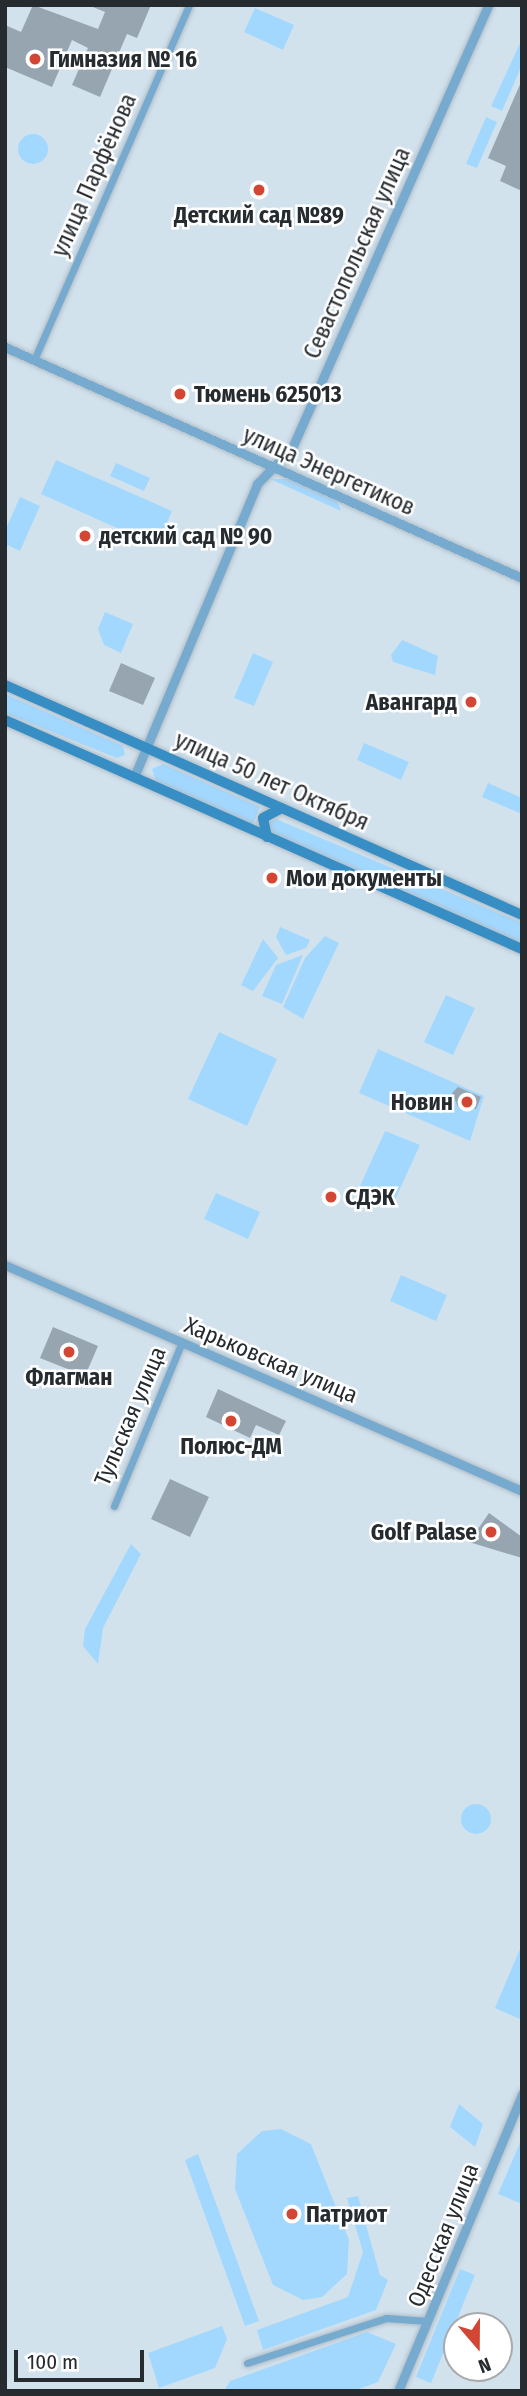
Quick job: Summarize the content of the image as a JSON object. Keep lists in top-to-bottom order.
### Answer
{
  "streets": {
    "main road": ["улица 50 лет Октября"],
    "street": [
      "улица Парфёнова",
      "Севастопольская улица",
      "улица Энергетиков",
      "Харьковская улица",
      "Тульская улица",
      "Одесская улица"
    ]
  },
  "crossings": [
    ["улица Парфёнова", "улица Энергетиков"],
    ["Севастопольская улица", "улица Энергетиков"],
    ["Севастопольская улица", "улица 50 лет Октября"],
    ["Харьковская улица", "Тульская улица"]
  ],
  "places": [
    "Гимназия № 16",
    "Детский сад №89",
    "Тюмень 625013",
    "детский сад № 90",
    "Авангард",
    "Мои документы",
    "Новин",
    "СДЭК",
    "Флагман",
    "Полюс-ДМ",
    "Golf Palase",
    "Патриот"
  ],
  "scale_bar": "100 m",
  "north": "bottom"
}
